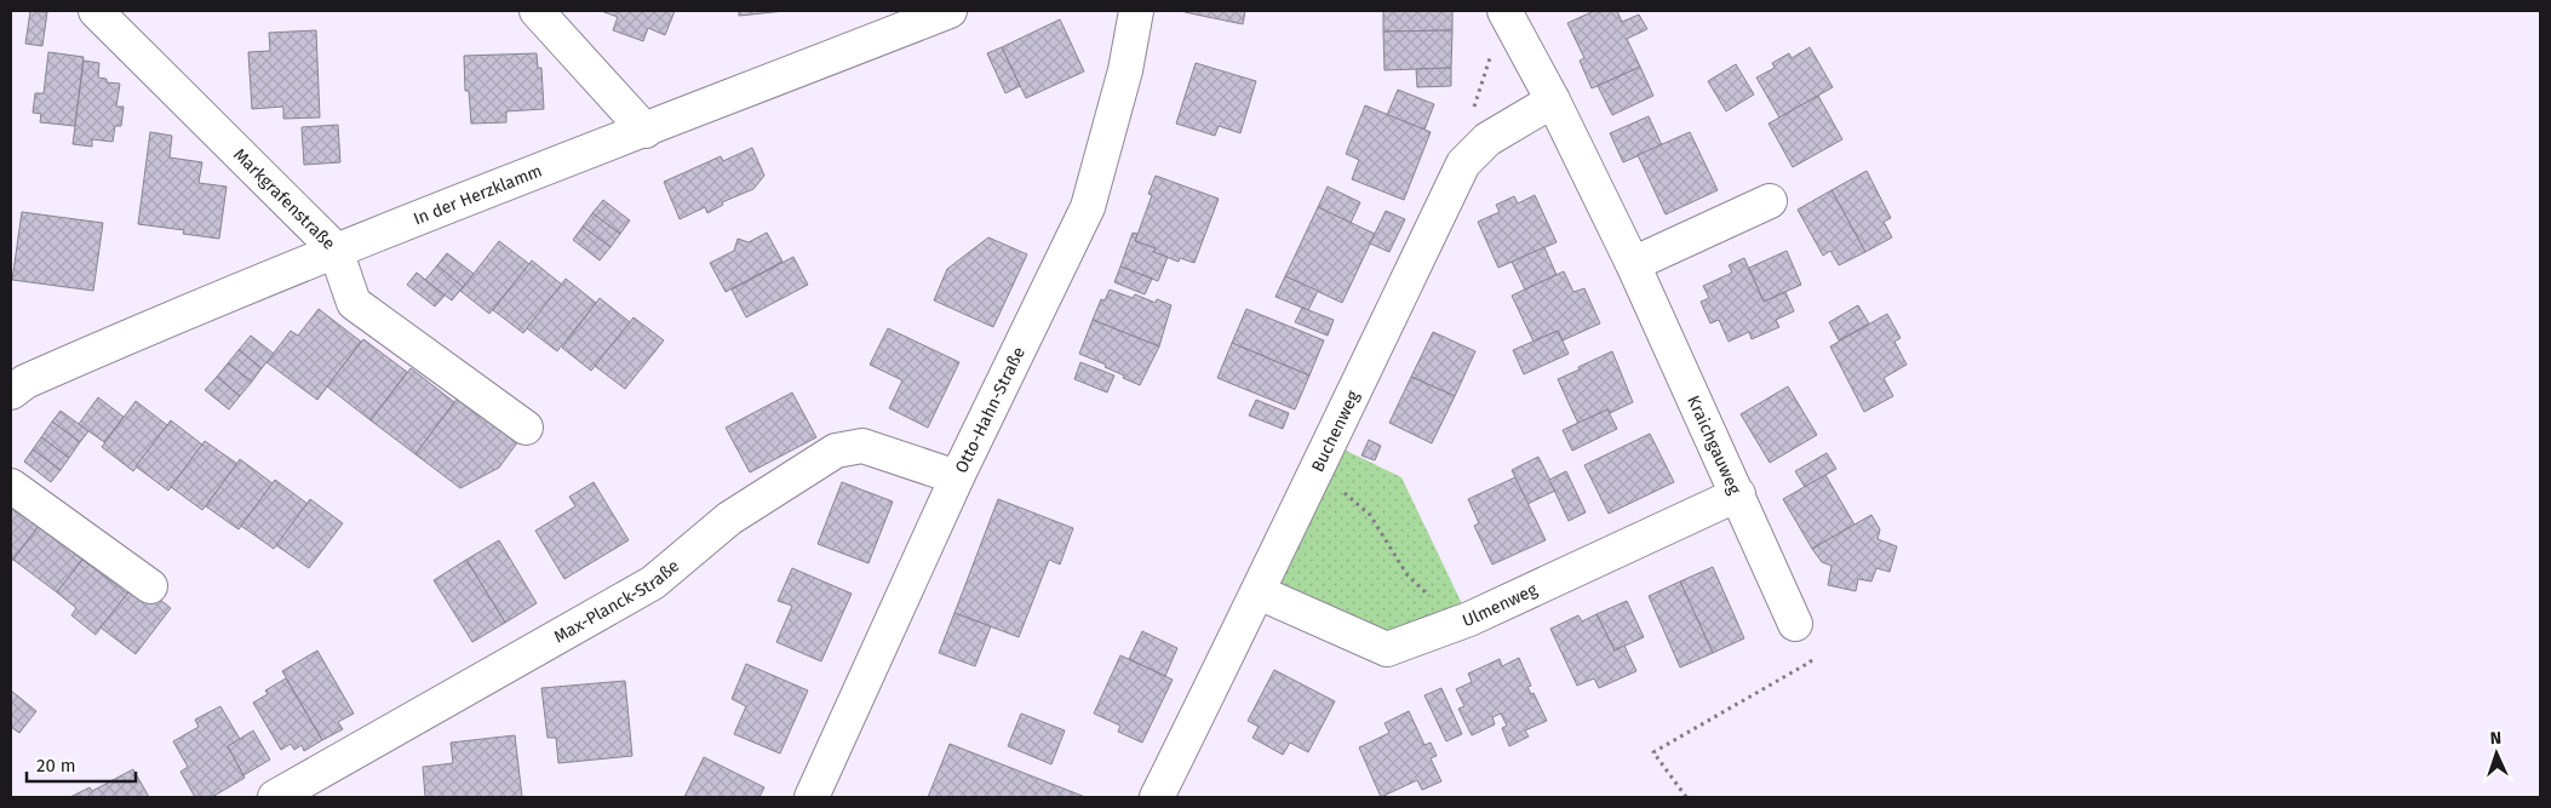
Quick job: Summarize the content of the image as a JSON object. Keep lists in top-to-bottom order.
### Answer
{
  "streets": {
    "street": [
      "In der Herzklamm",
      "Markgrafenstraße",
      "Otto-Hahn-Straße",
      "Buchenweg",
      "Kraichgauweg",
      "Max-Planck-Straße",
      "Ulmenweg"
    ]
  },
  "crossings": [
    ["In der Herzklamm", "Markgrafenstraße"],
    ["Otto-Hahn-Straße", "Max-Planck-Straße"],
    ["Buchenweg", "Kraichgauweg"],
    ["Buchenweg", "Ulmenweg"],
    ["Kraichgauweg", "Ulmenweg"]
  ],
  "scale_bar": "20 m",
  "north": "top"
}
